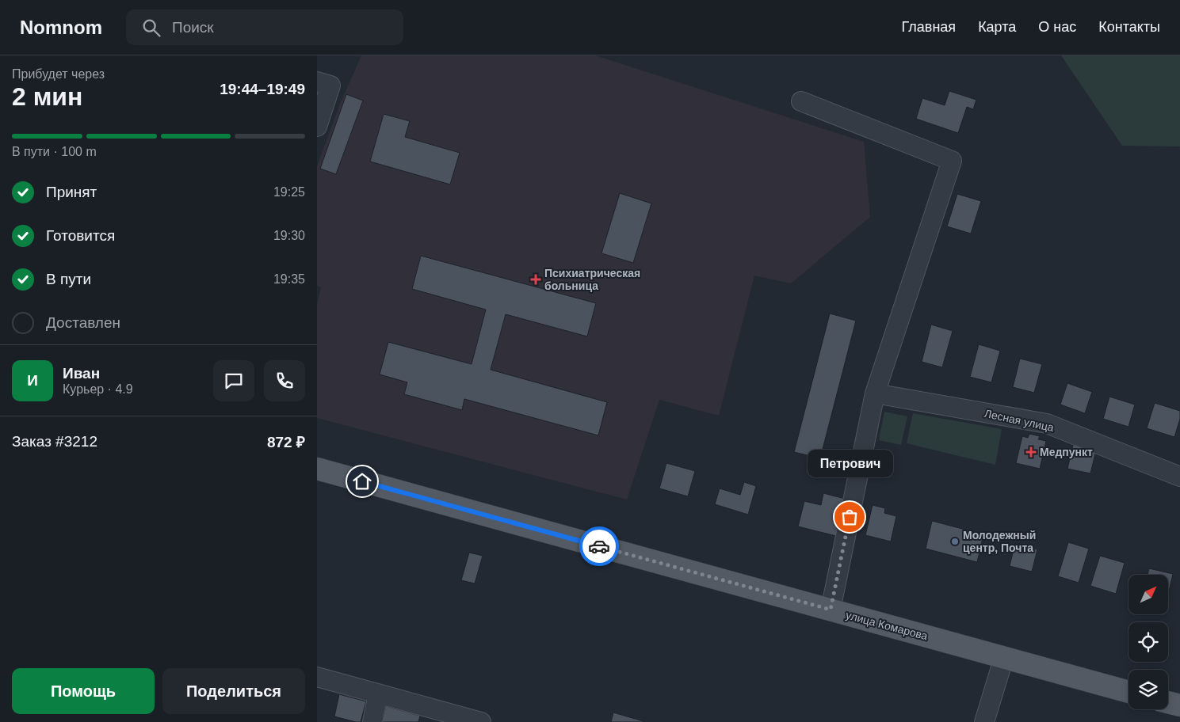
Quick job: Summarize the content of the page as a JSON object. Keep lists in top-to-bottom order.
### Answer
{
  "streets": {
    "main road": ["улица Комарова"],
    "street": ["Лесная улица"]
  },
  "places": {
    "health": ["Психиатрическая больница", "Медпункт"],
    "other": ["Петрович", "Молодежный центр, Почта"]
  },
  "north": "top right",
  "page": {
    "header": "Nomnom",
    "search": "Поиск",
    "nav": [
      "Главная",
      "Карта",
      "О нас",
      "Контакты"
    ],
    "heading": ["2 мин", "Прибудет через", "19:44–19:49"],
    "panel": [
      "Иван",
      "Курьер · 4.9",
      "Заказ #3212",
      "872 ₽"
    ],
    "bar": "В пути · 100 m",
    "list": [
      ["Принят", "19:25"],
      ["Готовится", "19:30"],
      ["В пути", "19:35"],
      "Доставлен"
    ],
    "round": "И",
    "bubble": "Петрович",
    "buttons": ["Помощь", "Поделиться"]
  }
}
